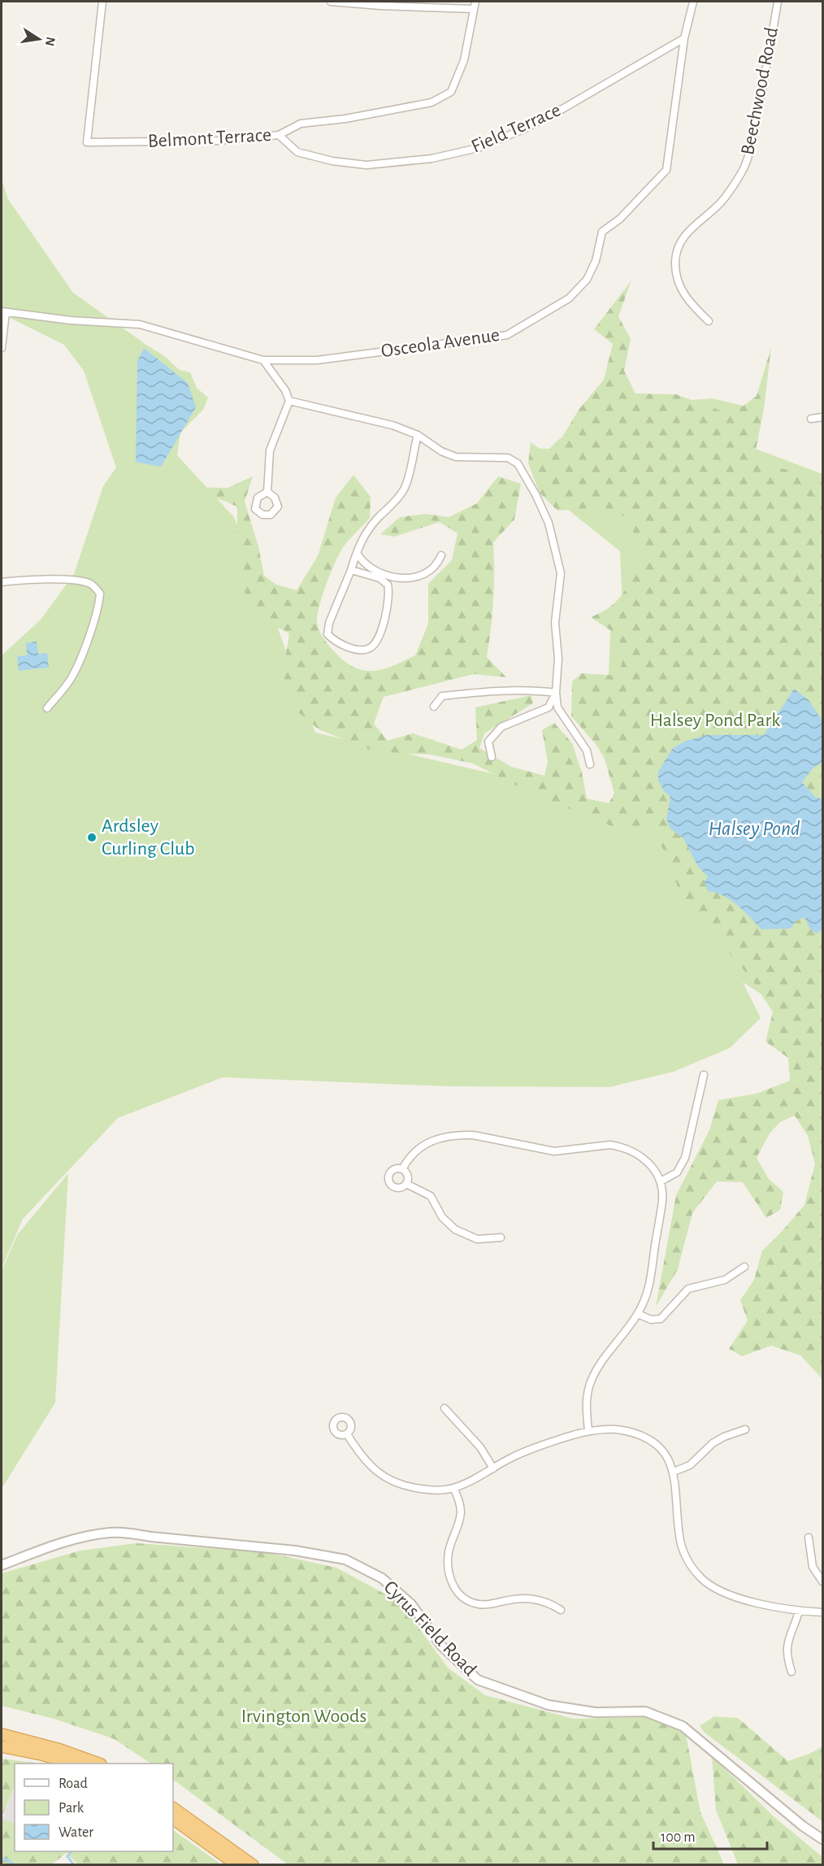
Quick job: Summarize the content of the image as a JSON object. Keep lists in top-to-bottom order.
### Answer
{
  "streets": {
    "street": [
      "Beechwood Road",
      "Field Terrace",
      "Belmont Terrace",
      "Osceola Avenue",
      "Cyrus Field Road"
    ]
  },
  "crossings": [
    ["Field Terrace", "Belmont Terrace"],
    ["Field Terrace", "Osceola Avenue"]
  ],
  "water": ["Halsey Pond"],
  "parks": ["Halsey Pond Park", "Irvington Woods"],
  "places": ["Ardsley Curling Club"],
  "legend": ["Road", "Park", "Water"],
  "scale_bar": "100 m",
  "north": "right"
}
